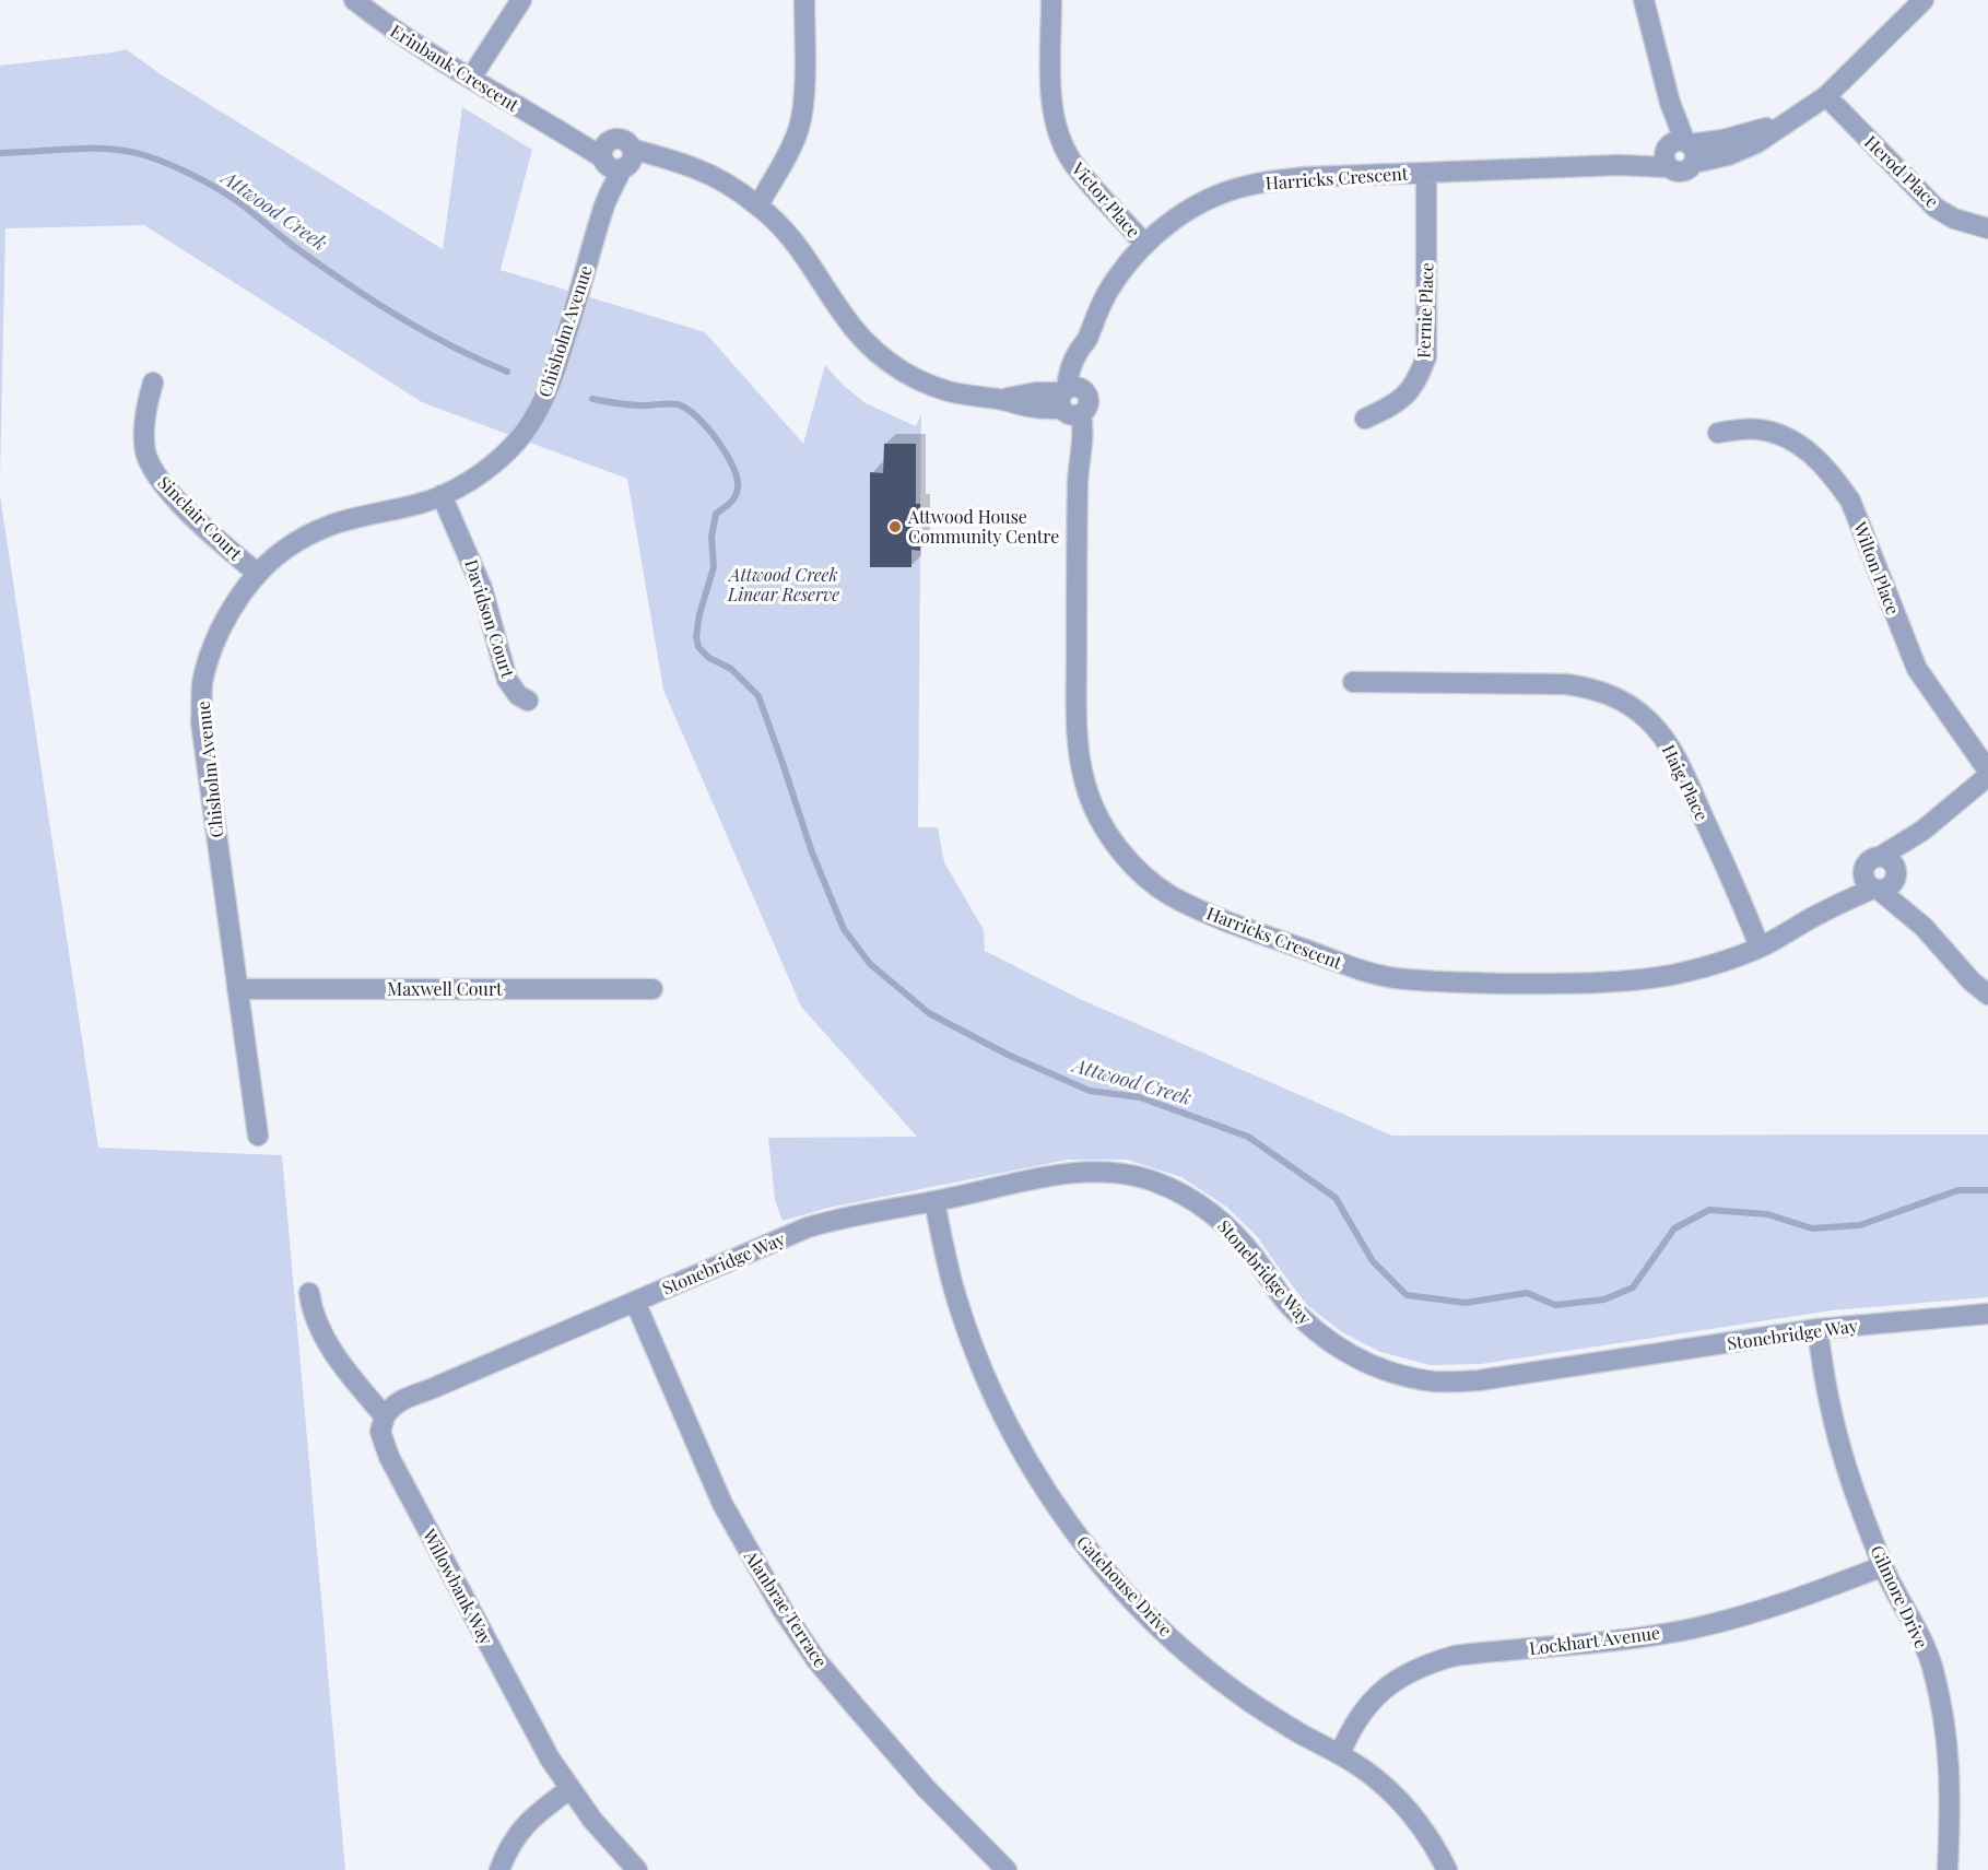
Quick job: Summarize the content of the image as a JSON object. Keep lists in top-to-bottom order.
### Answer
{
  "streets": {
    "street": [
      "Erinbank Crescent",
      "Herod Place",
      "Harricks Crescent",
      "Victor Place",
      "Fernie Place",
      "Chisholm Avenue",
      "Sinclair Court",
      "Wilton Place",
      "Davidson Court",
      "Haig Place",
      "Maxwell Court",
      "Stonebridge Way",
      "Gatehouse Drive",
      "Willowbank Way",
      "Gilmore Drive",
      "Alanbrae Terrace",
      "Lockhart Avenue"
    ]
  },
  "crossings": [
    ["Erinbank Crescent", "Harricks Crescent"],
    ["Erinbank Crescent", "Chisholm Avenue"],
    ["Herod Place", "Harricks Crescent"],
    ["Harricks Crescent", "Victor Place"],
    ["Harricks Crescent", "Fernie Place"],
    ["Harricks Crescent", "Haig Place"],
    ["Chisholm Avenue", "Sinclair Court"],
    ["Chisholm Avenue", "Davidson Court"],
    ["Chisholm Avenue", "Maxwell Court"],
    ["Stonebridge Way", "Gatehouse Drive"],
    ["Stonebridge Way", "Willowbank Way"],
    ["Stonebridge Way", "Gilmore Drive"],
    ["Stonebridge Way", "Alanbrae Terrace"],
    ["Gatehouse Drive", "Lockhart Avenue"],
    ["Gilmore Drive", "Lockhart Avenue"]
  ],
  "water": ["Attwood Creek"],
  "parks": ["Attwood Creek Linear Reserve"],
  "places": ["Attwood House Community Centre"]
}
